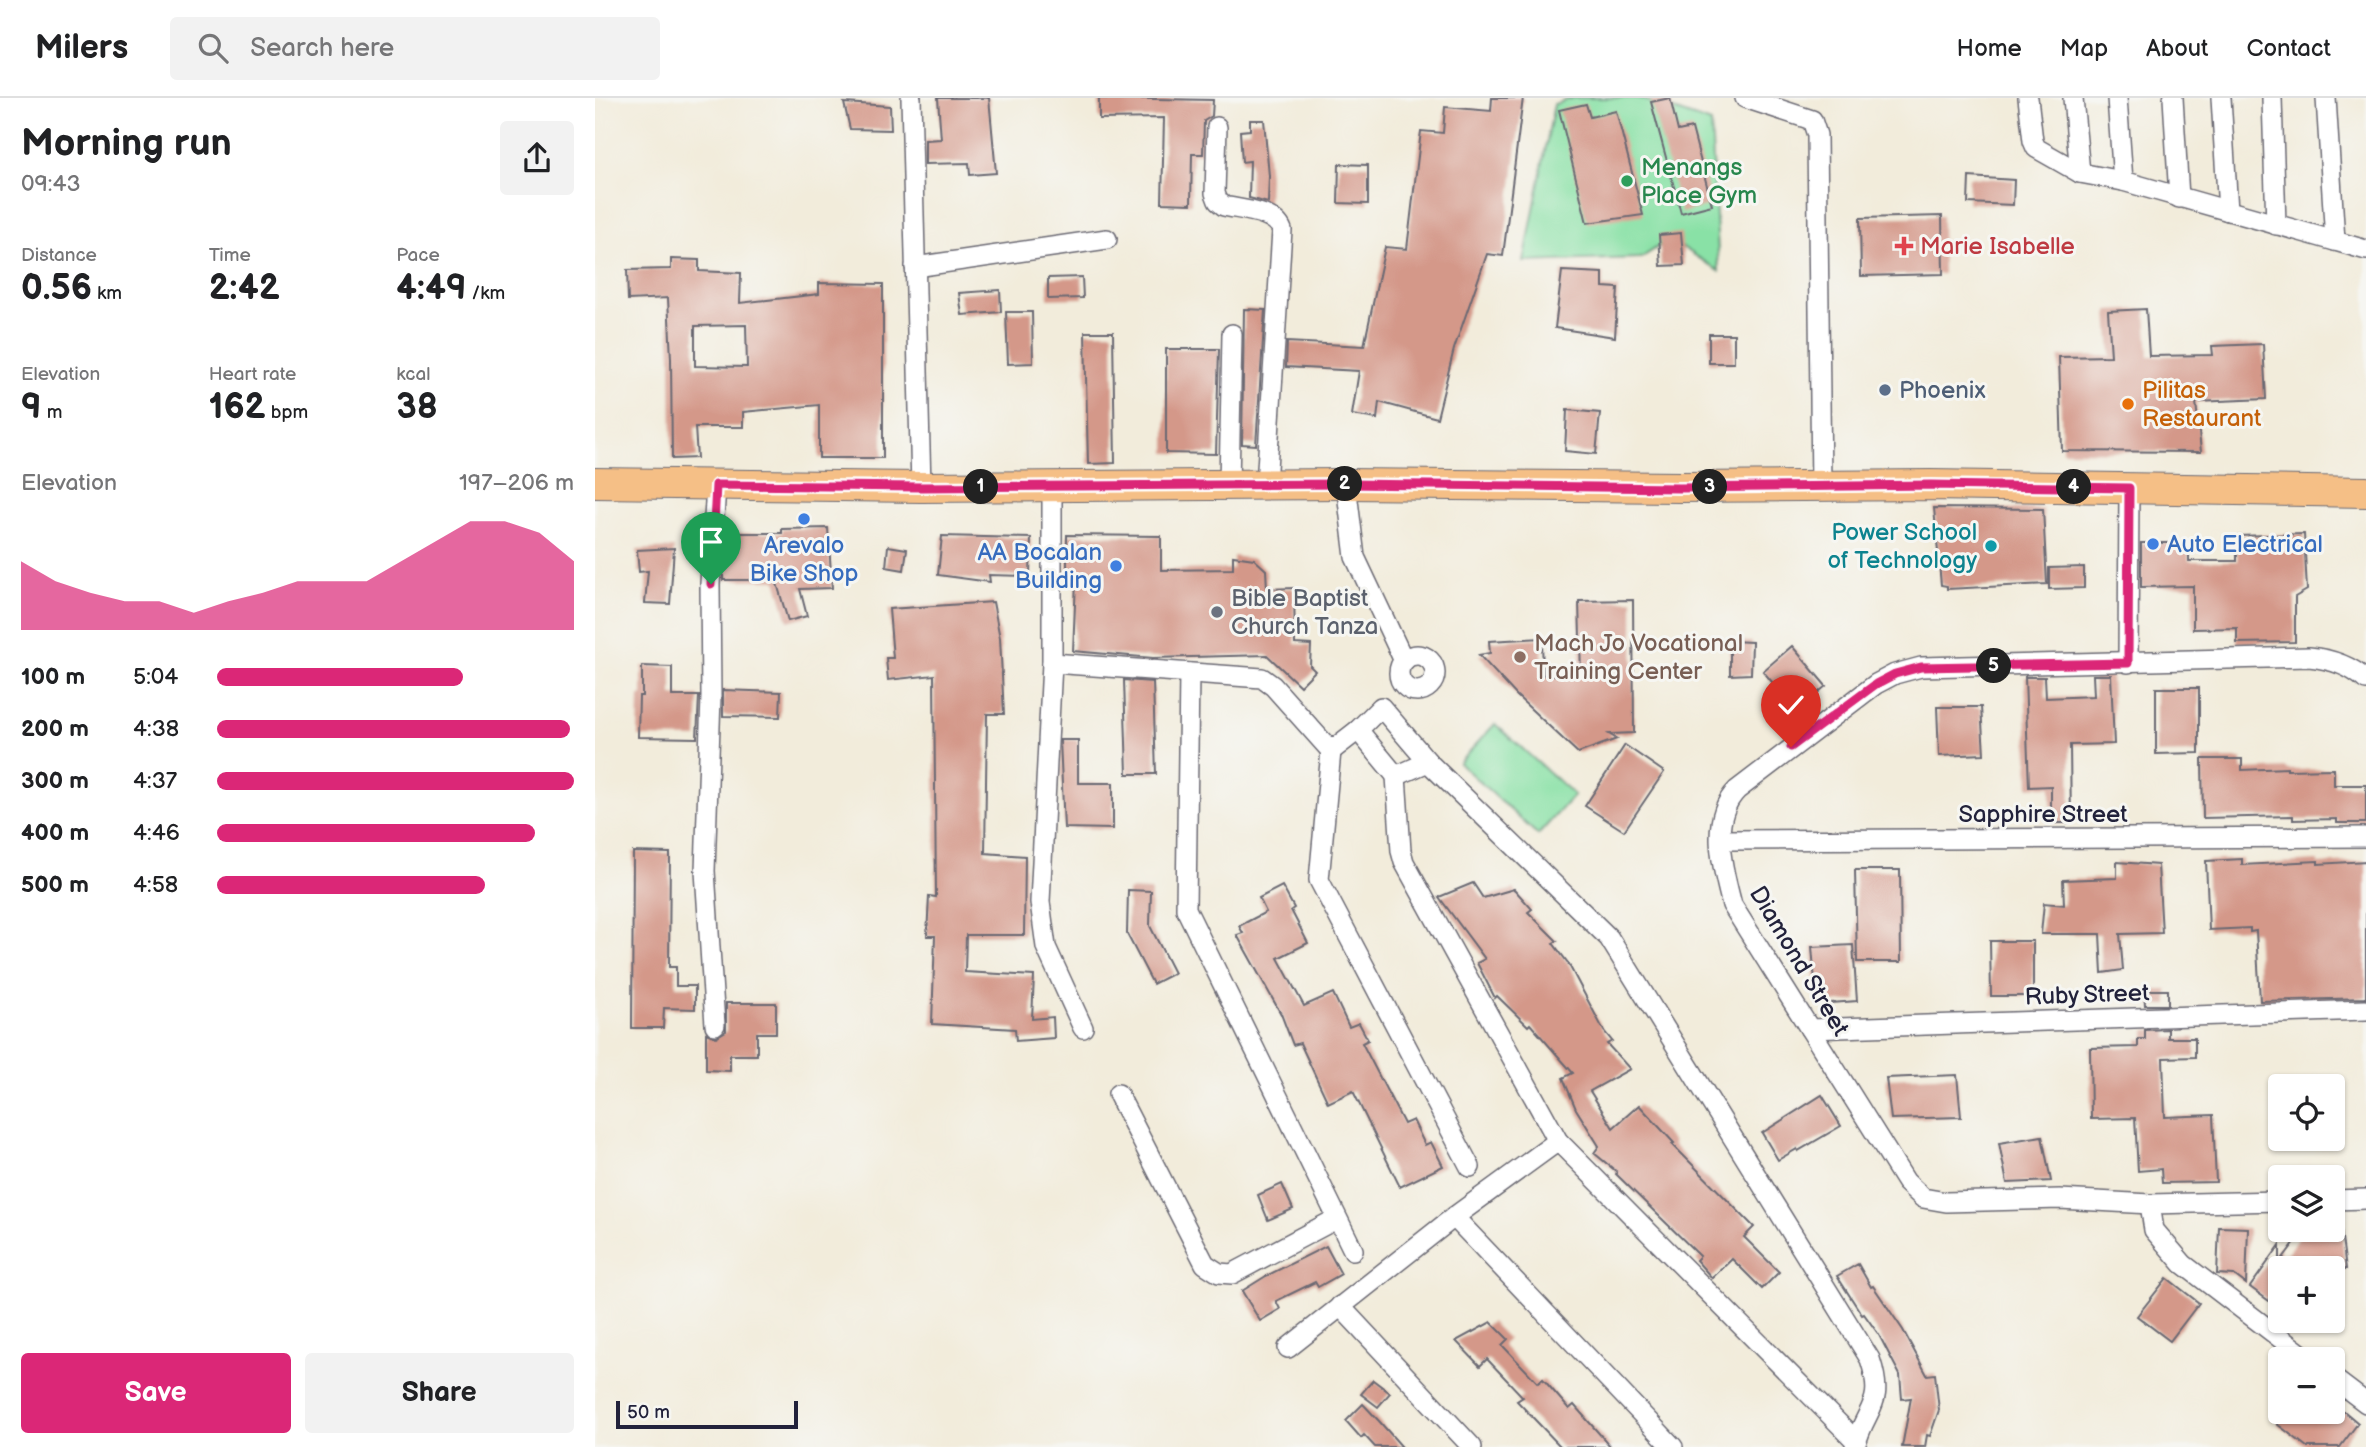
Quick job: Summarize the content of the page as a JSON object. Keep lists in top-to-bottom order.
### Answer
{
  "streets": {
    "street": ["Sapphire Street", "Diamond Street", "Ruby Street"]
  },
  "crossings": [
    ["Sapphire Street", "Diamond Street"],
    ["Diamond Street", "Ruby Street"]
  ],
  "places": {
    "other": [
      "Menangs Place Gym",
      "Phoenix",
      "Pilitas Restaurant",
      "Arevalo Bike Shop",
      "Auto Electrical",
      "Power School of Technology",
      "AA Bocalan Building",
      "Bible Baptist Church Tanza",
      "Mach Jo Vocational Training Center"
    ],
    "health": ["Marie Isabelle"]
  },
  "scale_bar": "50 m",
  "page": {
    "header": "Milers",
    "search": "Search here",
    "nav": [
      "Home",
      "Map",
      "About",
      "Contact"
    ],
    "heading": ["Morning run", "09:43"],
    "stats": [
      ["Distance", "0.56 km"],
      ["Time", "2:42"],
      ["Pace", "4:49 /km"],
      ["Elevation", "9 m"],
      ["Heart rate", "162 bpm"],
      ["kcal", "38"]
    ],
    "chart": ["Elevation", "197–206 m"],
    "pins": [
      "2",
      "1",
      "3",
      "4",
      "5"
    ],
    "list": [
      {
        "name": "100 m",
        "note": "5:04"
      },
      {
        "name": "200 m",
        "note": "4:38"
      },
      {
        "name": "300 m",
        "note": "4:37"
      },
      {
        "name": "400 m",
        "note": "4:46"
      },
      {
        "name": "500 m",
        "note": "4:58"
      }
    ],
    "map_buttons": ["+", "−"],
    "buttons": ["Save", "Share"],
    "scale": "50 m"
  }
}
